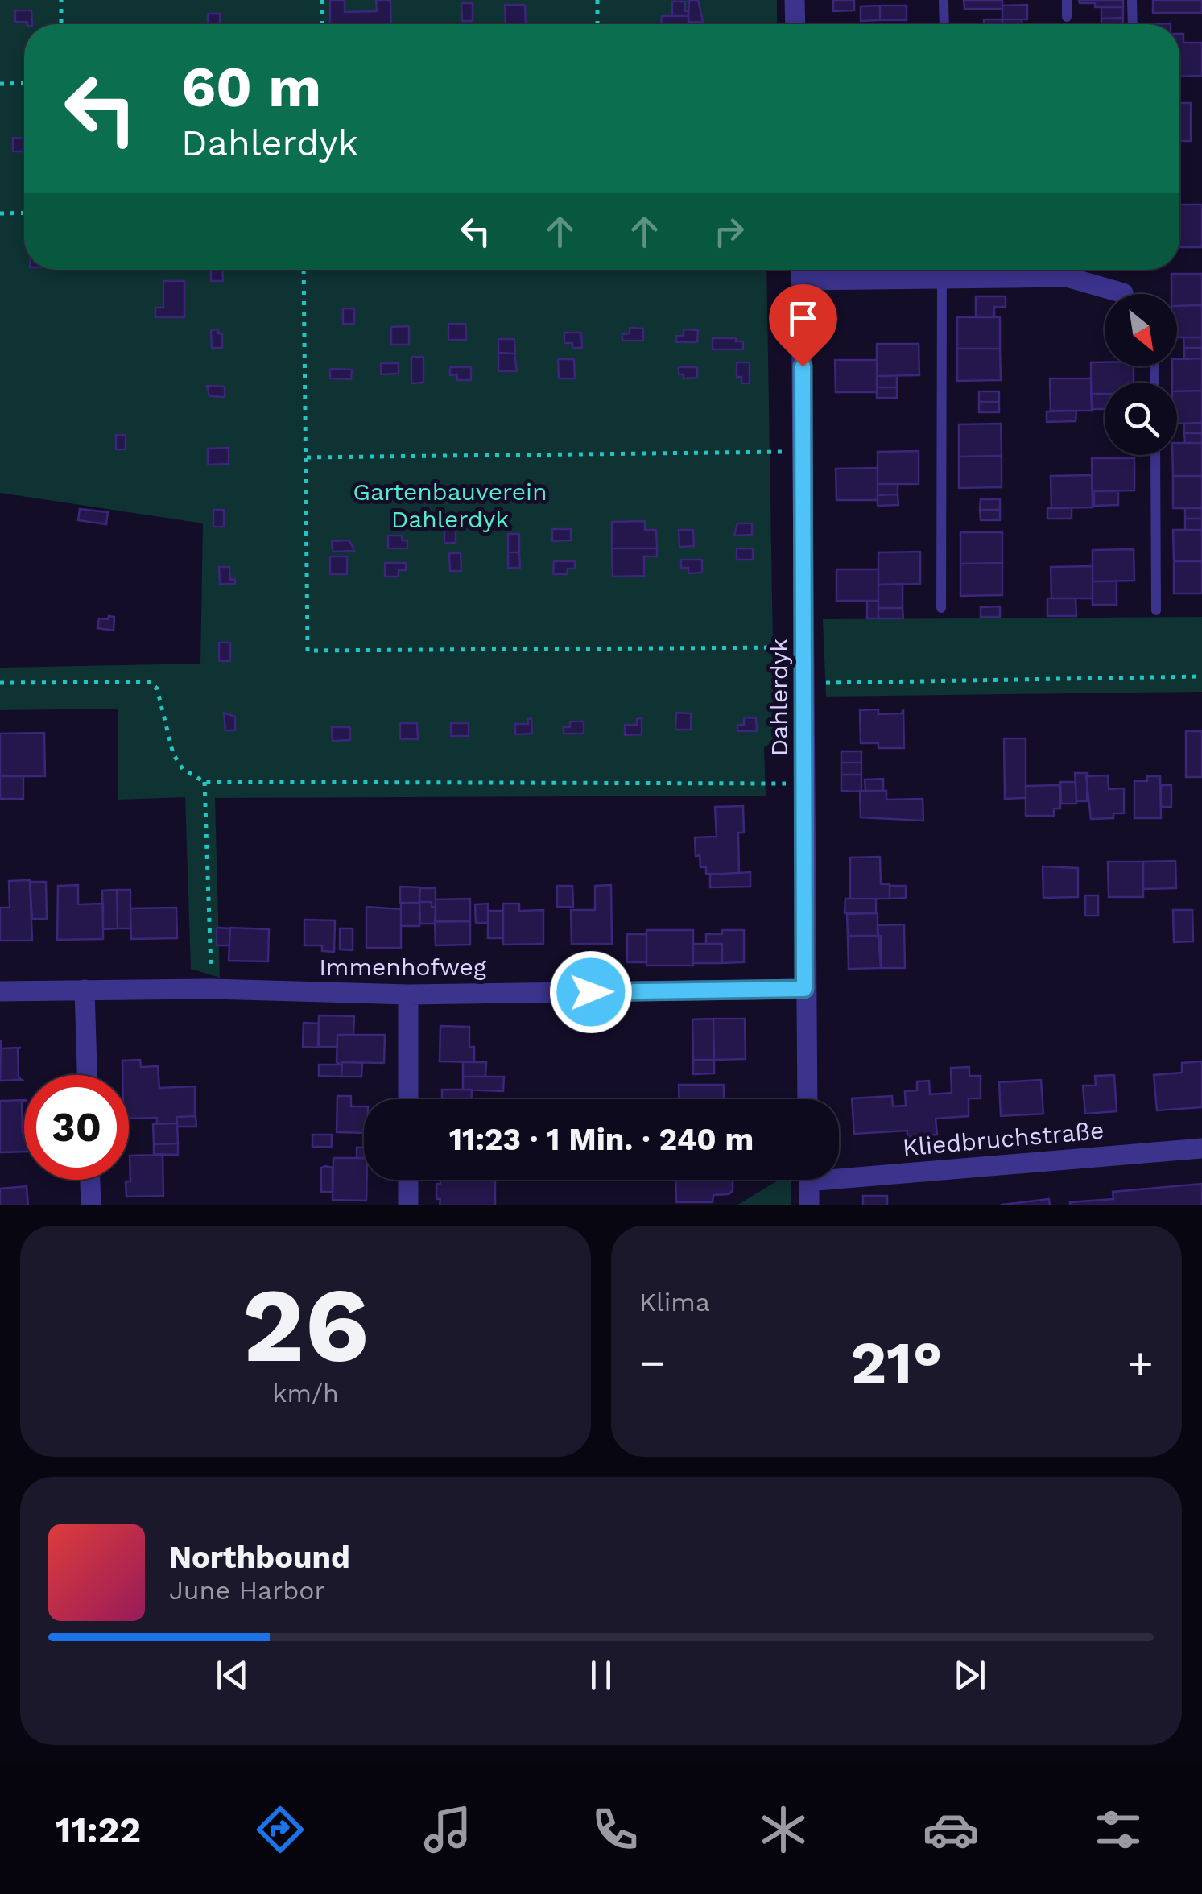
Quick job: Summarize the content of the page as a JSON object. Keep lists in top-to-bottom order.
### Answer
{
  "streets": {
    "street": ["Dahlerdyk", "Immenhofweg", "Kliedbruchstraße"]
  },
  "crossings": [
    ["Dahlerdyk", "Immenhofweg"]
  ],
  "parks": ["Gartenbauverein Dahlerdyk"],
  "north": "bottom right",
  "page": {
    "turn": ["60 m", "Dahlerdyk"],
    "limit": "30",
    "trip": "11:23 · 1 Min. · 240 m",
    "tile": [
      ["26", "km/h"],
      "Klima"
    ],
    "heat": ["−", "21°", "+"],
    "song": ["Northbound", "June Harbor"],
    "tabs": "11:22"
  }
}
